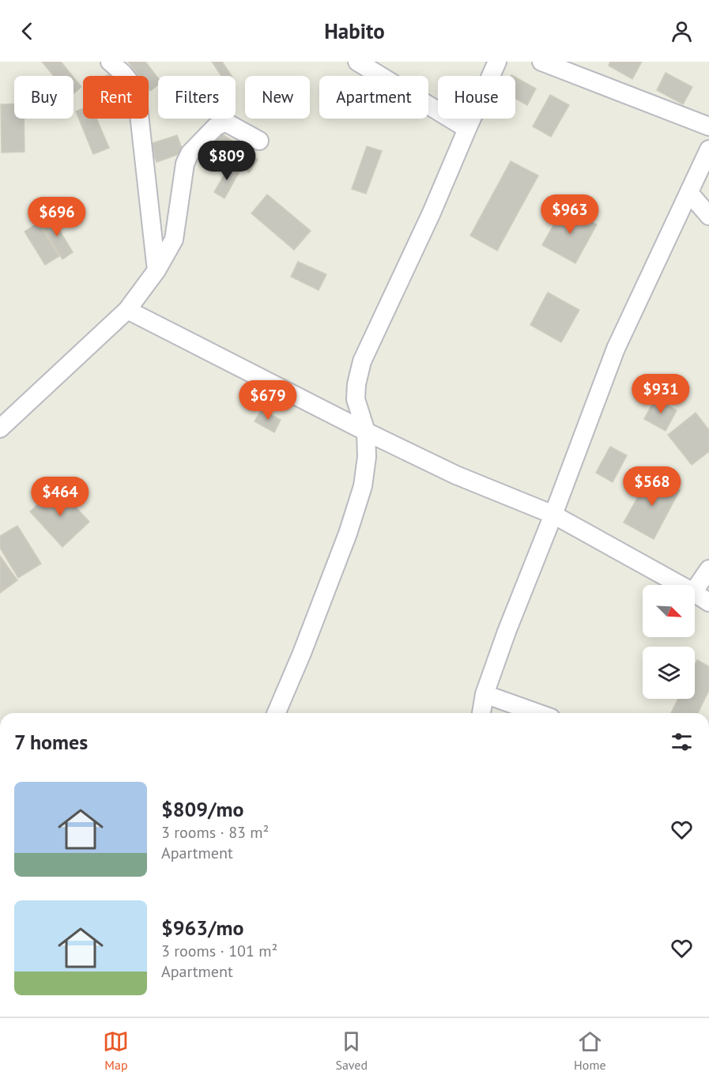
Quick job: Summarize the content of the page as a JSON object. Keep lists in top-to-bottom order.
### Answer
{
  "north": "bottom right",
  "page": {
    "header": "Habito",
    "chip": [
      "Buy",
      "Rent",
      "Filters",
      "New",
      "Apartment",
      "House"
    ],
    "price": [
      "$809",
      "$963",
      "$696",
      "$931",
      "$679",
      "$568",
      "$464"
    ],
    "heading": "7 homes",
    "list": [
      {
        "name": "$809/mo",
        "note": "3 rooms · 83 m² · Apartment"
      },
      {
        "name": "$963/mo",
        "note": "3 rooms · 101 m² · Apartment"
      }
    ],
    "tabs": ["Map", "Saved", "Home"]
  }
}
